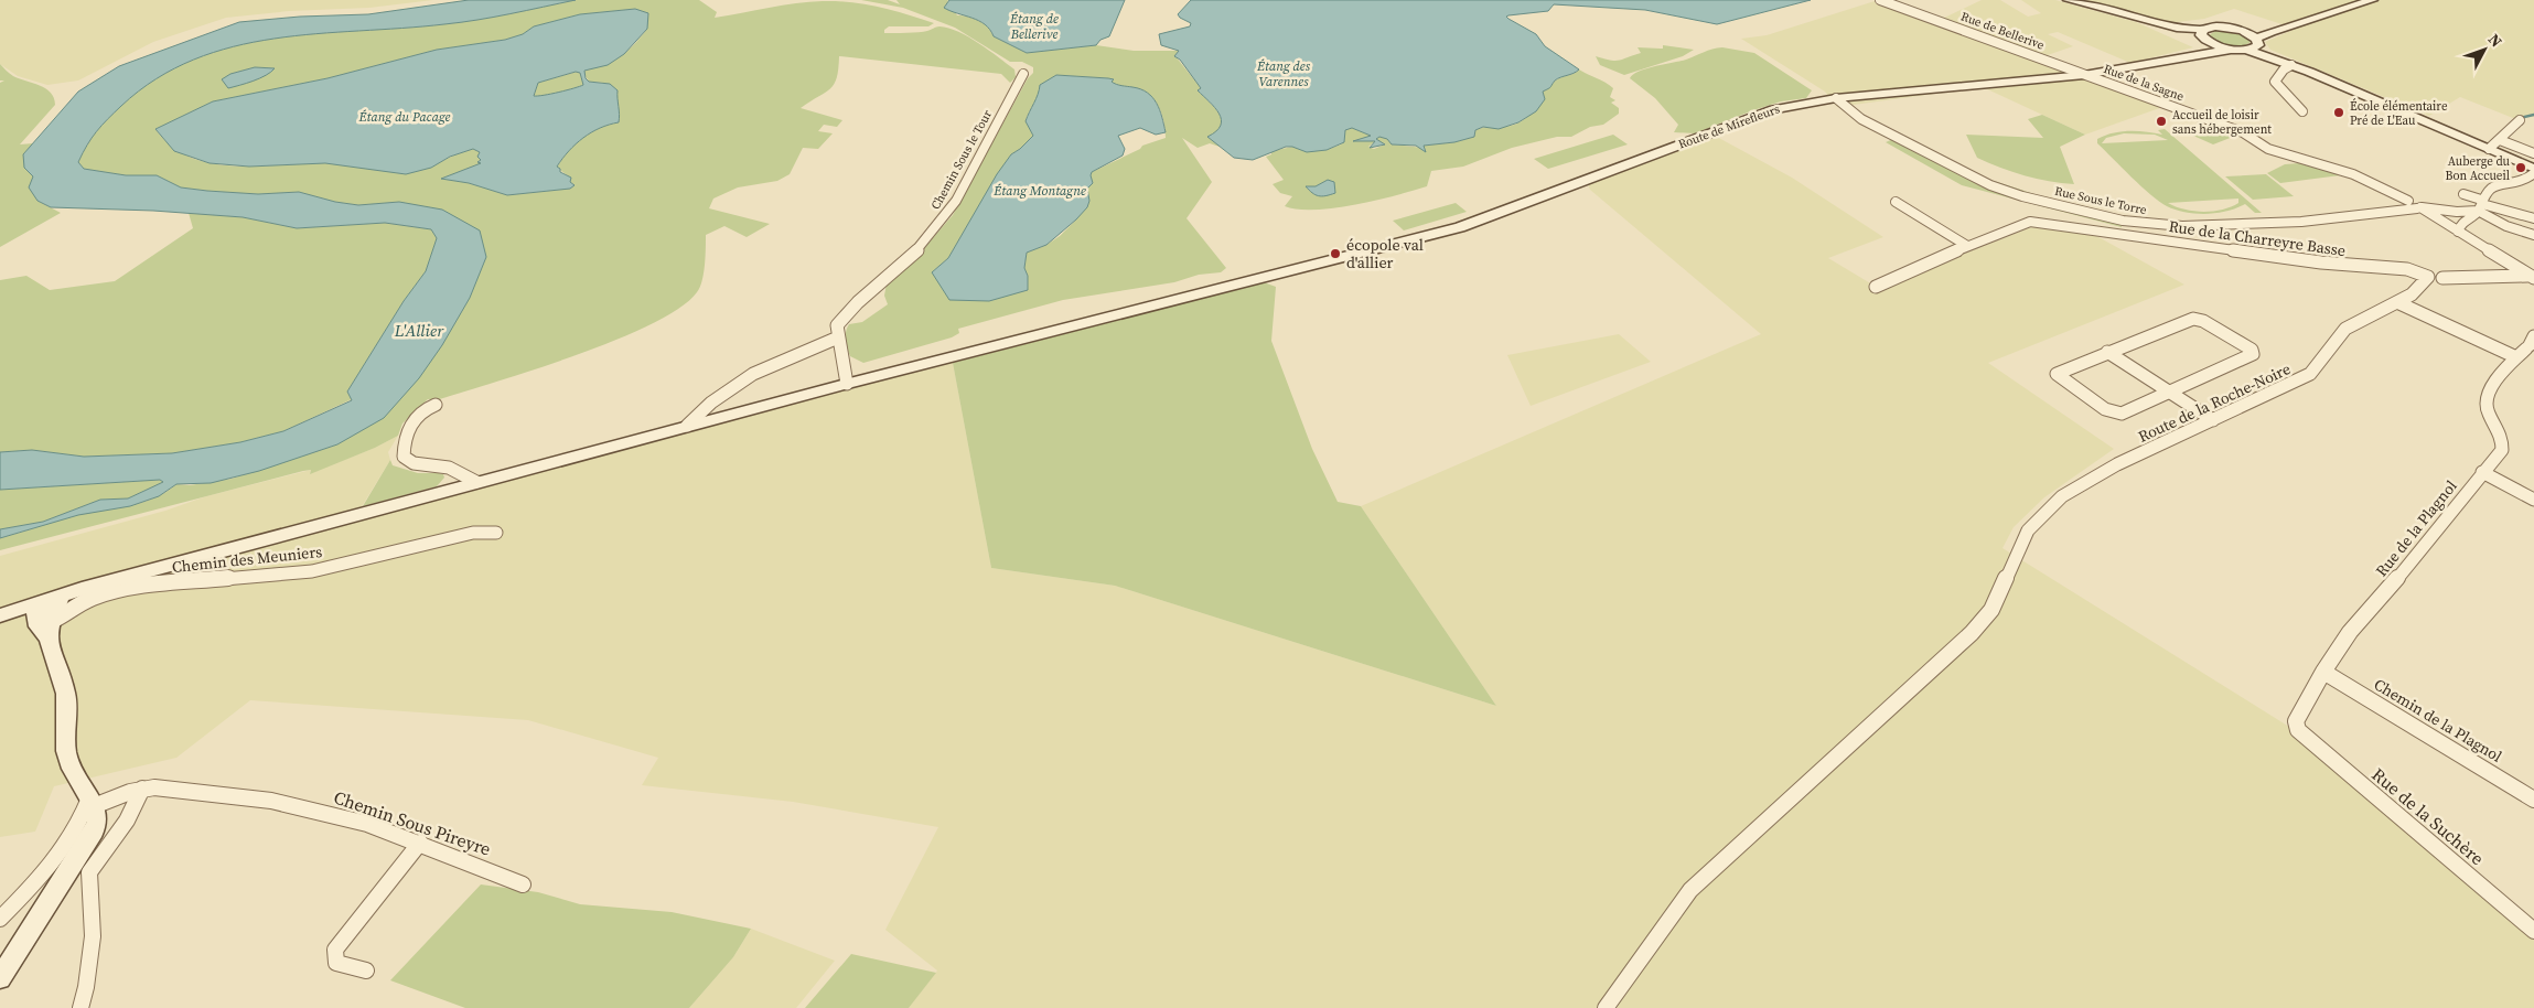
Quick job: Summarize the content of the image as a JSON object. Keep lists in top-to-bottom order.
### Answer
{
  "streets": {
    "street": [
      "Rue de Bellerive",
      "Rue de la Sagne",
      "Route de Mirefleurs",
      "Chemin Sous le Tour",
      "Rue Sous le Torre",
      "Rue de la Charreyre Basse",
      "Route de la Roche-Noire",
      "Rue de la Plagnol",
      "Chemin des Meuniers",
      "Chemin de la Plagnol",
      "Rue de la Suchère",
      "Chemin Sous Pireyre"
    ]
  },
  "crossings": [
    ["Rue de Bellerive", "Rue de la Sagne"],
    ["Rue de Bellerive", "Route de Mirefleurs"],
    ["Rue de la Sagne", "Route de Mirefleurs"],
    ["Route de Mirefleurs", "Rue Sous le Torre"],
    ["Rue de la Charreyre Basse", "Route de la Roche-Noire"],
    ["Rue de la Plagnol", "Chemin de la Plagnol"],
    ["Rue de la Plagnol", "Rue de la Suchère"]
  ],
  "water": [
    "Étang de Bellerive",
    "Étang des Varennes",
    "Étang du Pacage",
    "Étang Montagne",
    "L'Allier"
  ],
  "places": [
    "École élémentaire Pré de L'Eau",
    "Accueil de loisir sans hébergement",
    "Auberge du Bon Accueil",
    "écopole val d'allier"
  ],
  "north": "top right"
}
